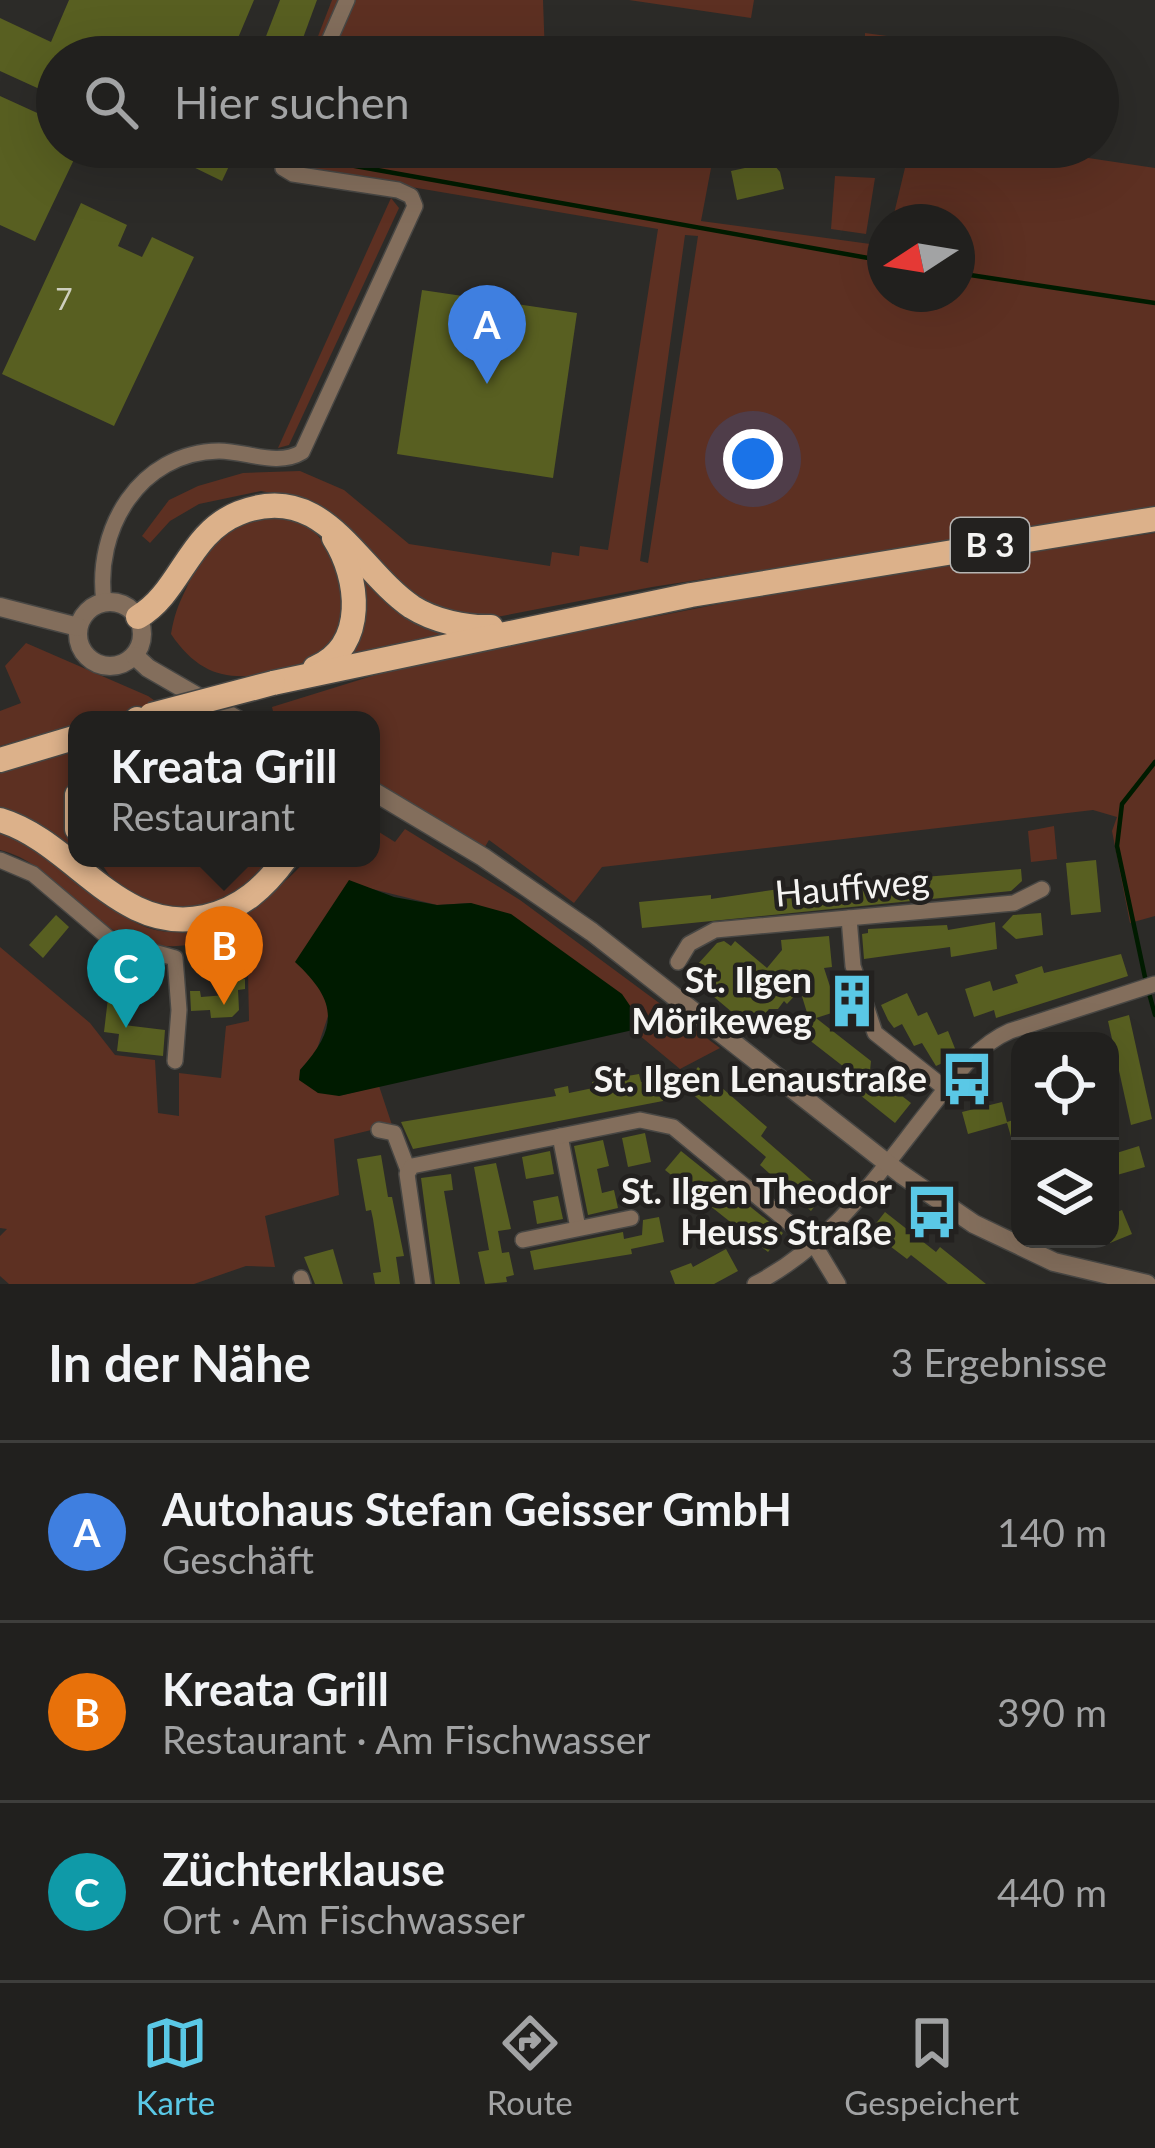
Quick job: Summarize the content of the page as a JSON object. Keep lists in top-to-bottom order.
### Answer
{
  "streets": {
    "main road": ["B 3"],
    "street": ["Hauffweg"]
  },
  "places": {
    "building": ["St. Ilgen Mörikeweg"],
    "bus stop": ["St. Ilgen Lenaustraße", "St. Ilgen Theodor Heuss Straße"]
  },
  "house_numbers": ["7"],
  "north": "left",
  "page": {
    "search": "Hier suchen",
    "pins": ["A", "B", "C"],
    "popup": ["Kreata Grill", "Restaurant"],
    "heading": ["In der Nähe", "3 Ergebnisse"],
    "list": [
      {
        "mark": "A",
        "name": "Autohaus Stefan Geisser GmbH",
        "note": "Geschäft",
        "value": "140 m"
      },
      {
        "mark": "B",
        "name": "Kreata Grill",
        "note": "Restaurant · Am Fischwasser",
        "value": "390 m"
      },
      {
        "mark": "C",
        "name": "Züchterklause",
        "note": "Ort · Am Fischwasser",
        "value": "440 m"
      }
    ],
    "nav": ["Karte", "Route", "Gespeichert"]
  }
}
